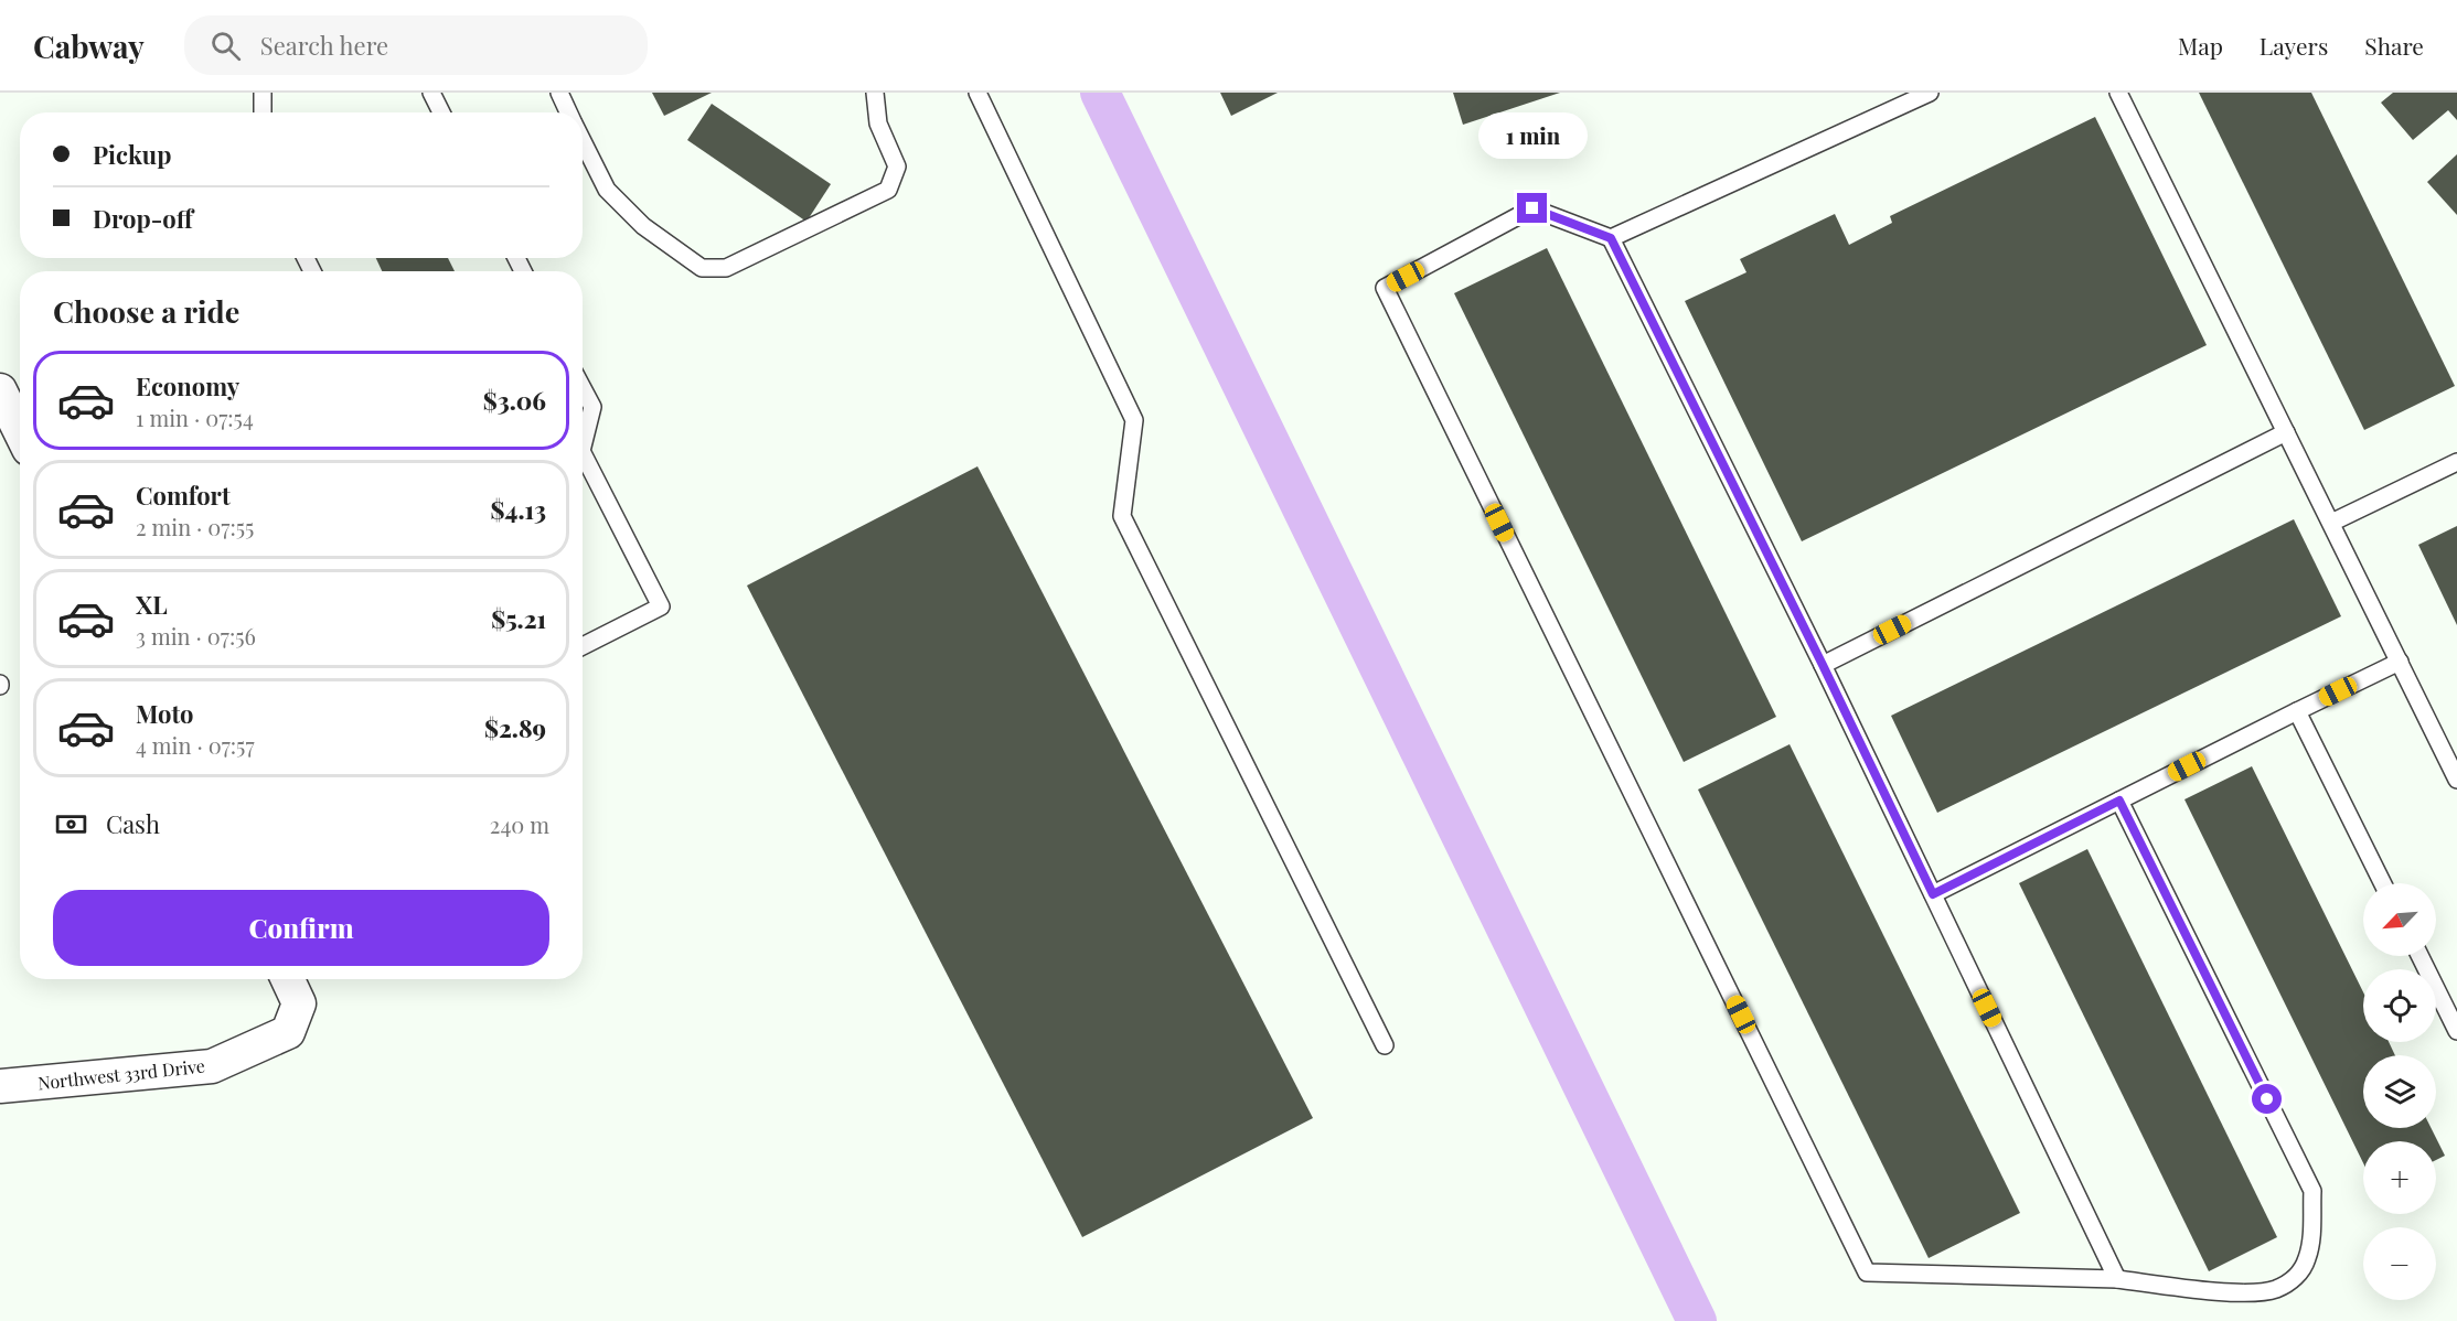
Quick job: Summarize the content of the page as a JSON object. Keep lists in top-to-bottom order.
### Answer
{
  "streets": {
    "street": ["Northwest 33rd Drive"]
  },
  "north": "bottom left",
  "page": {
    "header": "Cabway",
    "search": "Search here",
    "nav": ["Map", "Layers", "Share"],
    "bubble": "1 min",
    "banner": ["Pickup", "Drop-off"],
    "heading": "Choose a ride",
    "list": [
      {
        "name": "Economy",
        "note": "1 min · 07:54",
        "value": "$3.06"
      },
      {
        "name": "Comfort",
        "note": "2 min · 07:55",
        "value": "$4.13"
      },
      {
        "name": "XL",
        "note": "3 min · 07:56",
        "value": "$5.21"
      },
      {
        "name": "Moto",
        "note": "4 min · 07:57",
        "value": "$2.89"
      }
    ],
    "pay": ["Cash", "240 m"],
    "buttons": "Confirm",
    "map_buttons": ["+", "−"]
  }
}
